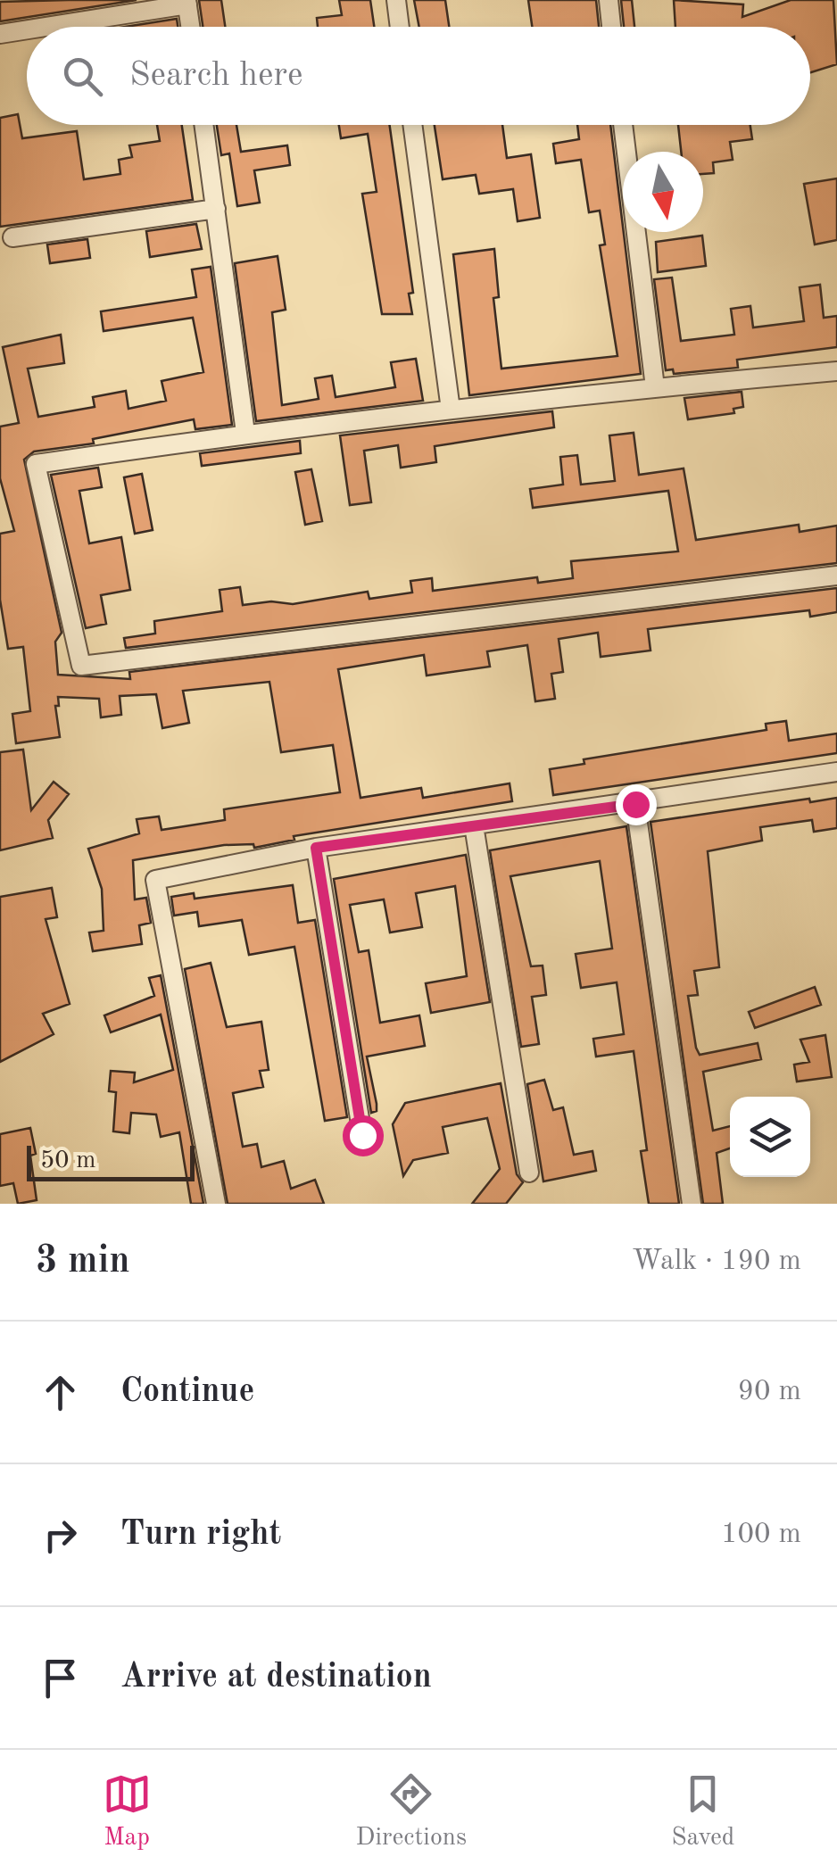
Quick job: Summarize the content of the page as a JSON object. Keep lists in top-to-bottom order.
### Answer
{
  "scale_bar": "50 m",
  "north": "bottom",
  "page": {
    "search": "Search here",
    "scale": "50 m",
    "heading": ["3 min", "Walk · 190 m"],
    "list": [
      ["Continue", "90 m"],
      ["Turn right", "100 m"],
      "Arrive at destination"
    ],
    "nav": ["Map", "Directions", "Saved"]
  }
}
